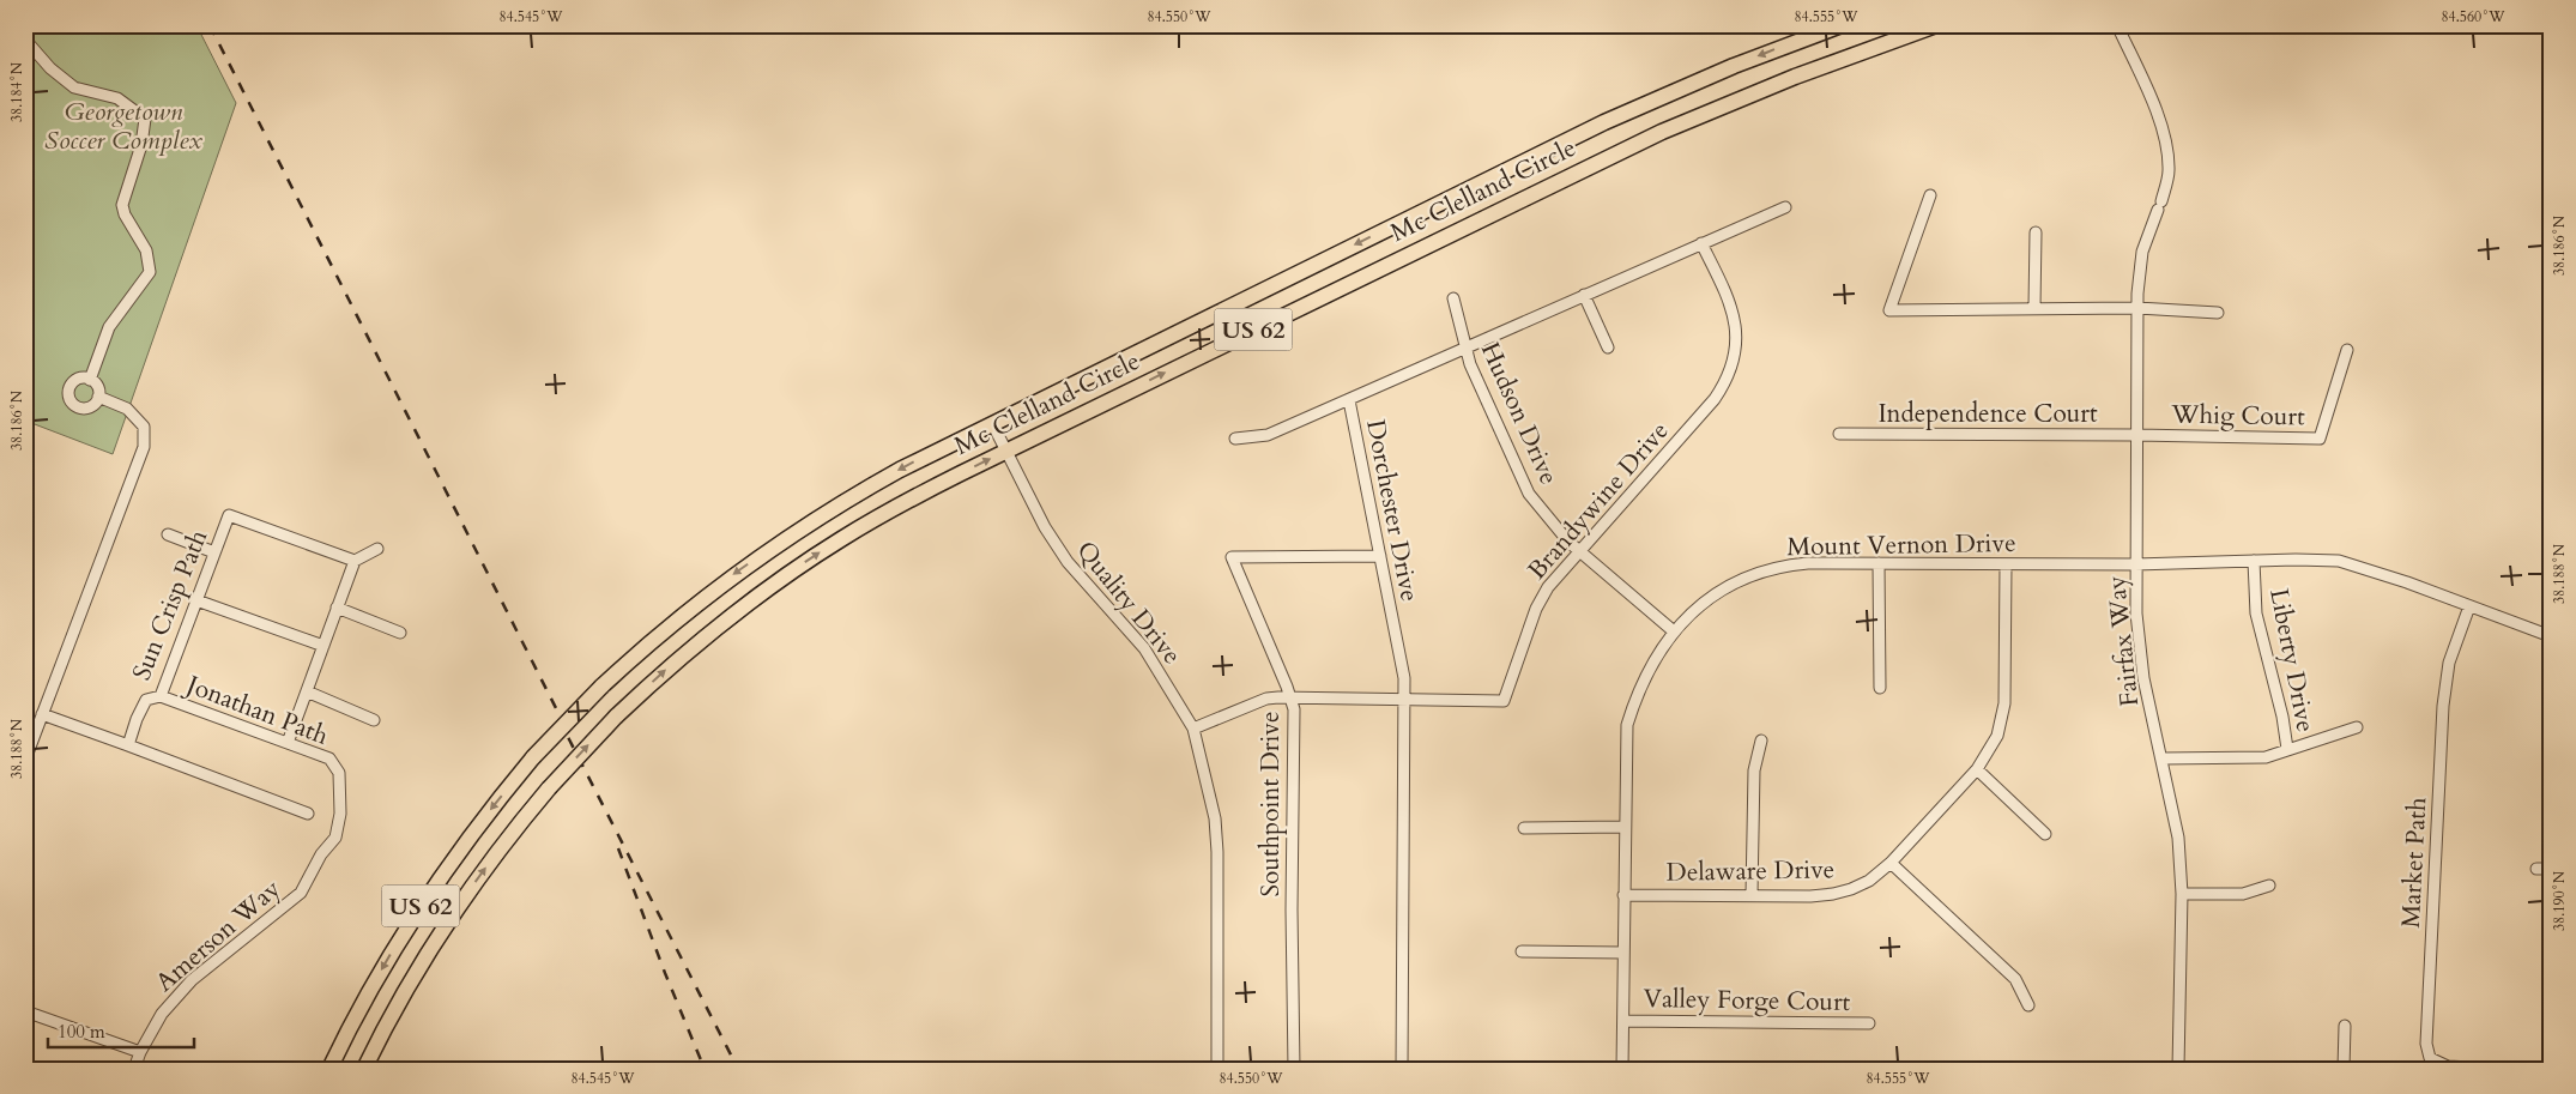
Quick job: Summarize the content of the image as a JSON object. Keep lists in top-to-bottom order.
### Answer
{
  "streets": {
    "highway": ["Mc Clelland Circle", "US 62"],
    "street": [
      "Hudson Drive",
      "Independence Court",
      "Whig Court",
      "Brandywine Drive",
      "Dorchester Drive",
      "Mount Vernon Drive",
      "Quality Drive",
      "Sun Crisp Path",
      "Fairfax Way",
      "Liberty Drive",
      "Jonathan Path",
      "Southpoint Drive",
      "Market Path",
      "Delaware Drive",
      "Amerson Way",
      "Valley Forge Court"
    ]
  },
  "crossings": [
    ["Mc Clelland Circle", "Quality Drive"],
    ["Hudson Drive", "Brandywine Drive"],
    ["Hudson Drive", "Dorchester Drive"],
    ["Hudson Drive", "Mount Vernon Drive"],
    ["Independence Court", "Whig Court"],
    ["Independence Court", "Fairfax Way"],
    ["Whig Court", "Fairfax Way"],
    ["Brandywine Drive", "Dorchester Drive"],
    ["Brandywine Drive", "Quality Drive"],
    ["Brandywine Drive", "Southpoint Drive"],
    ["Dorchester Drive", "Southpoint Drive"],
    ["Mount Vernon Drive", "Fairfax Way"],
    ["Mount Vernon Drive", "Liberty Drive"],
    ["Mount Vernon Drive", "Market Path"],
    ["Mount Vernon Drive", "Delaware Drive"],
    ["Mount Vernon Drive", "Valley Forge Court"],
    ["Sun Crisp Path", "Jonathan Path"],
    ["Fairfax Way", "Liberty Drive"],
    ["Jonathan Path", "Amerson Way"]
  ],
  "parks": ["Georgetown Soccer Complex"],
  "scale_bar": "100 m",
  "coordinates": [
    "84.545°W",
    "84.550°W",
    "84.555°W",
    "84.560°W",
    "38.184°N",
    "38.186°N",
    "38.188°N",
    "38.190°N"
  ]
}
